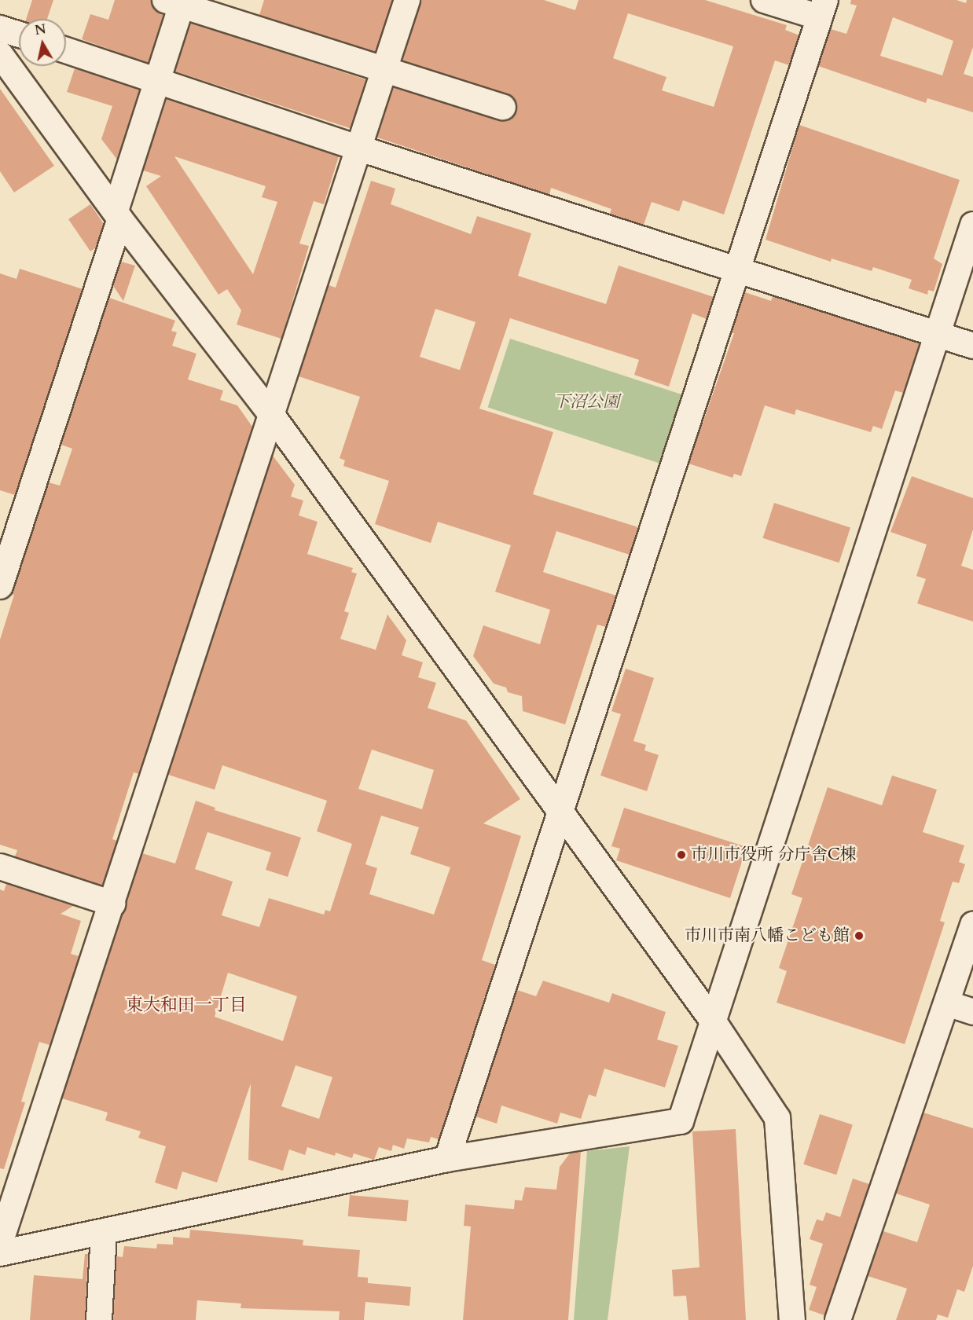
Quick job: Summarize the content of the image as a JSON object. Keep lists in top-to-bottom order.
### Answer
{
  "districts": ["東大和田一丁目"],
  "parks": ["下沼公園"],
  "places": ["市川市役所 分庁舎C棟", "市川市南八幡こども館"],
  "north": "top"
}
